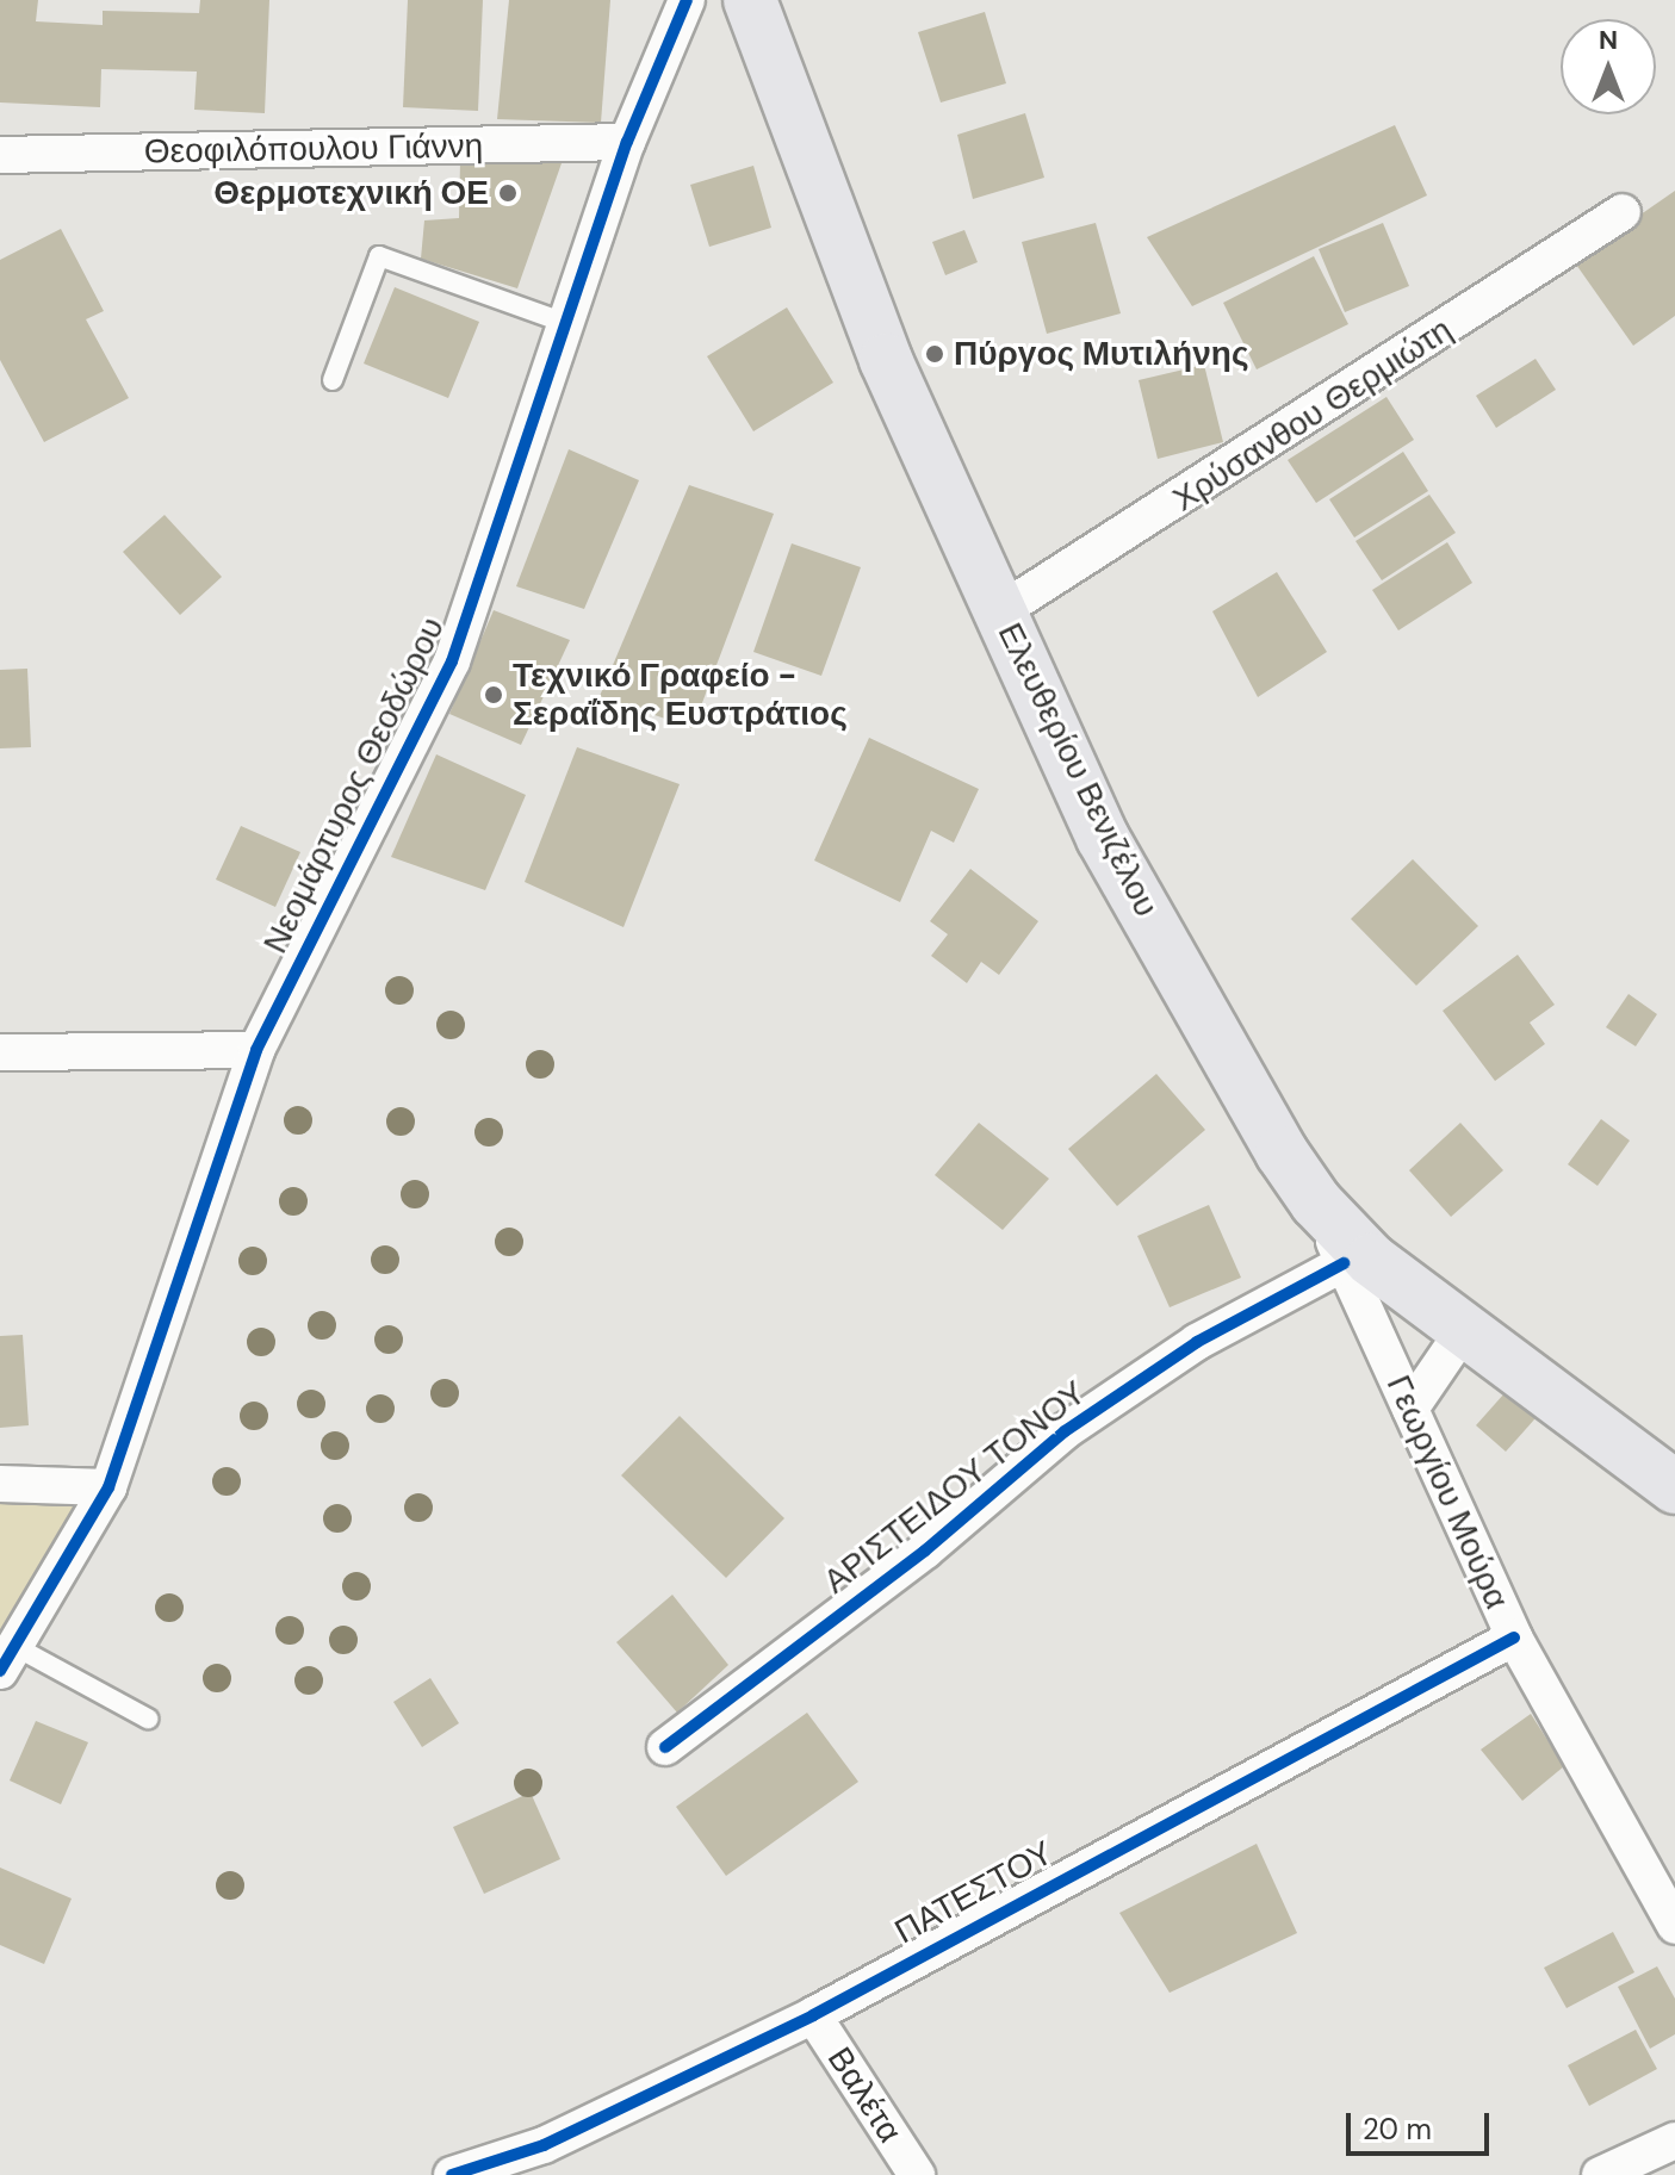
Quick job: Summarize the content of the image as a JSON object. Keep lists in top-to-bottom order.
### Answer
{
  "streets": {
    "main road": ["Ελευθερίου Βενιζέλου"],
    "street": [
      "Θεοφιλόπουλου Γιάννη",
      "Χρύσανθου Θερμιώτη",
      "Νεομάρτυρος Θεοδώρου",
      "ΑΡΙΣΤΕΙΔΟΥ ΤΟΝΟΥ",
      "Γεωργίου Μούρα",
      "ΠΑΤΕΣΤΟΥ",
      "Βαλέτα"
    ]
  },
  "crossings": [
    ["Θεοφιλόπουλου Γιάννη", "Νεομάρτυρος Θεοδώρου"],
    ["Χρύσανθου Θερμιώτη", "Ελευθερίου Βενιζέλου"],
    ["Ελευθερίου Βενιζέλου", "Γεωργίου Μούρα"],
    ["ΑΡΙΣΤΕΙΔΟΥ ΤΟΝΟΥ", "Γεωργίου Μούρα"],
    ["Γεωργίου Μούρα", "ΠΑΤΕΣΤΟΥ"],
    ["ΠΑΤΕΣΤΟΥ", "Βαλέτα"]
  ],
  "places": ["Θερμοτεχνική ΟΕ", "Πύργος Μυτιλήνης", "Τεχνικό Γραφείο - Σεραΐδης Ευστράτιος"],
  "scale_bar": "20 m",
  "north": "top"
}
